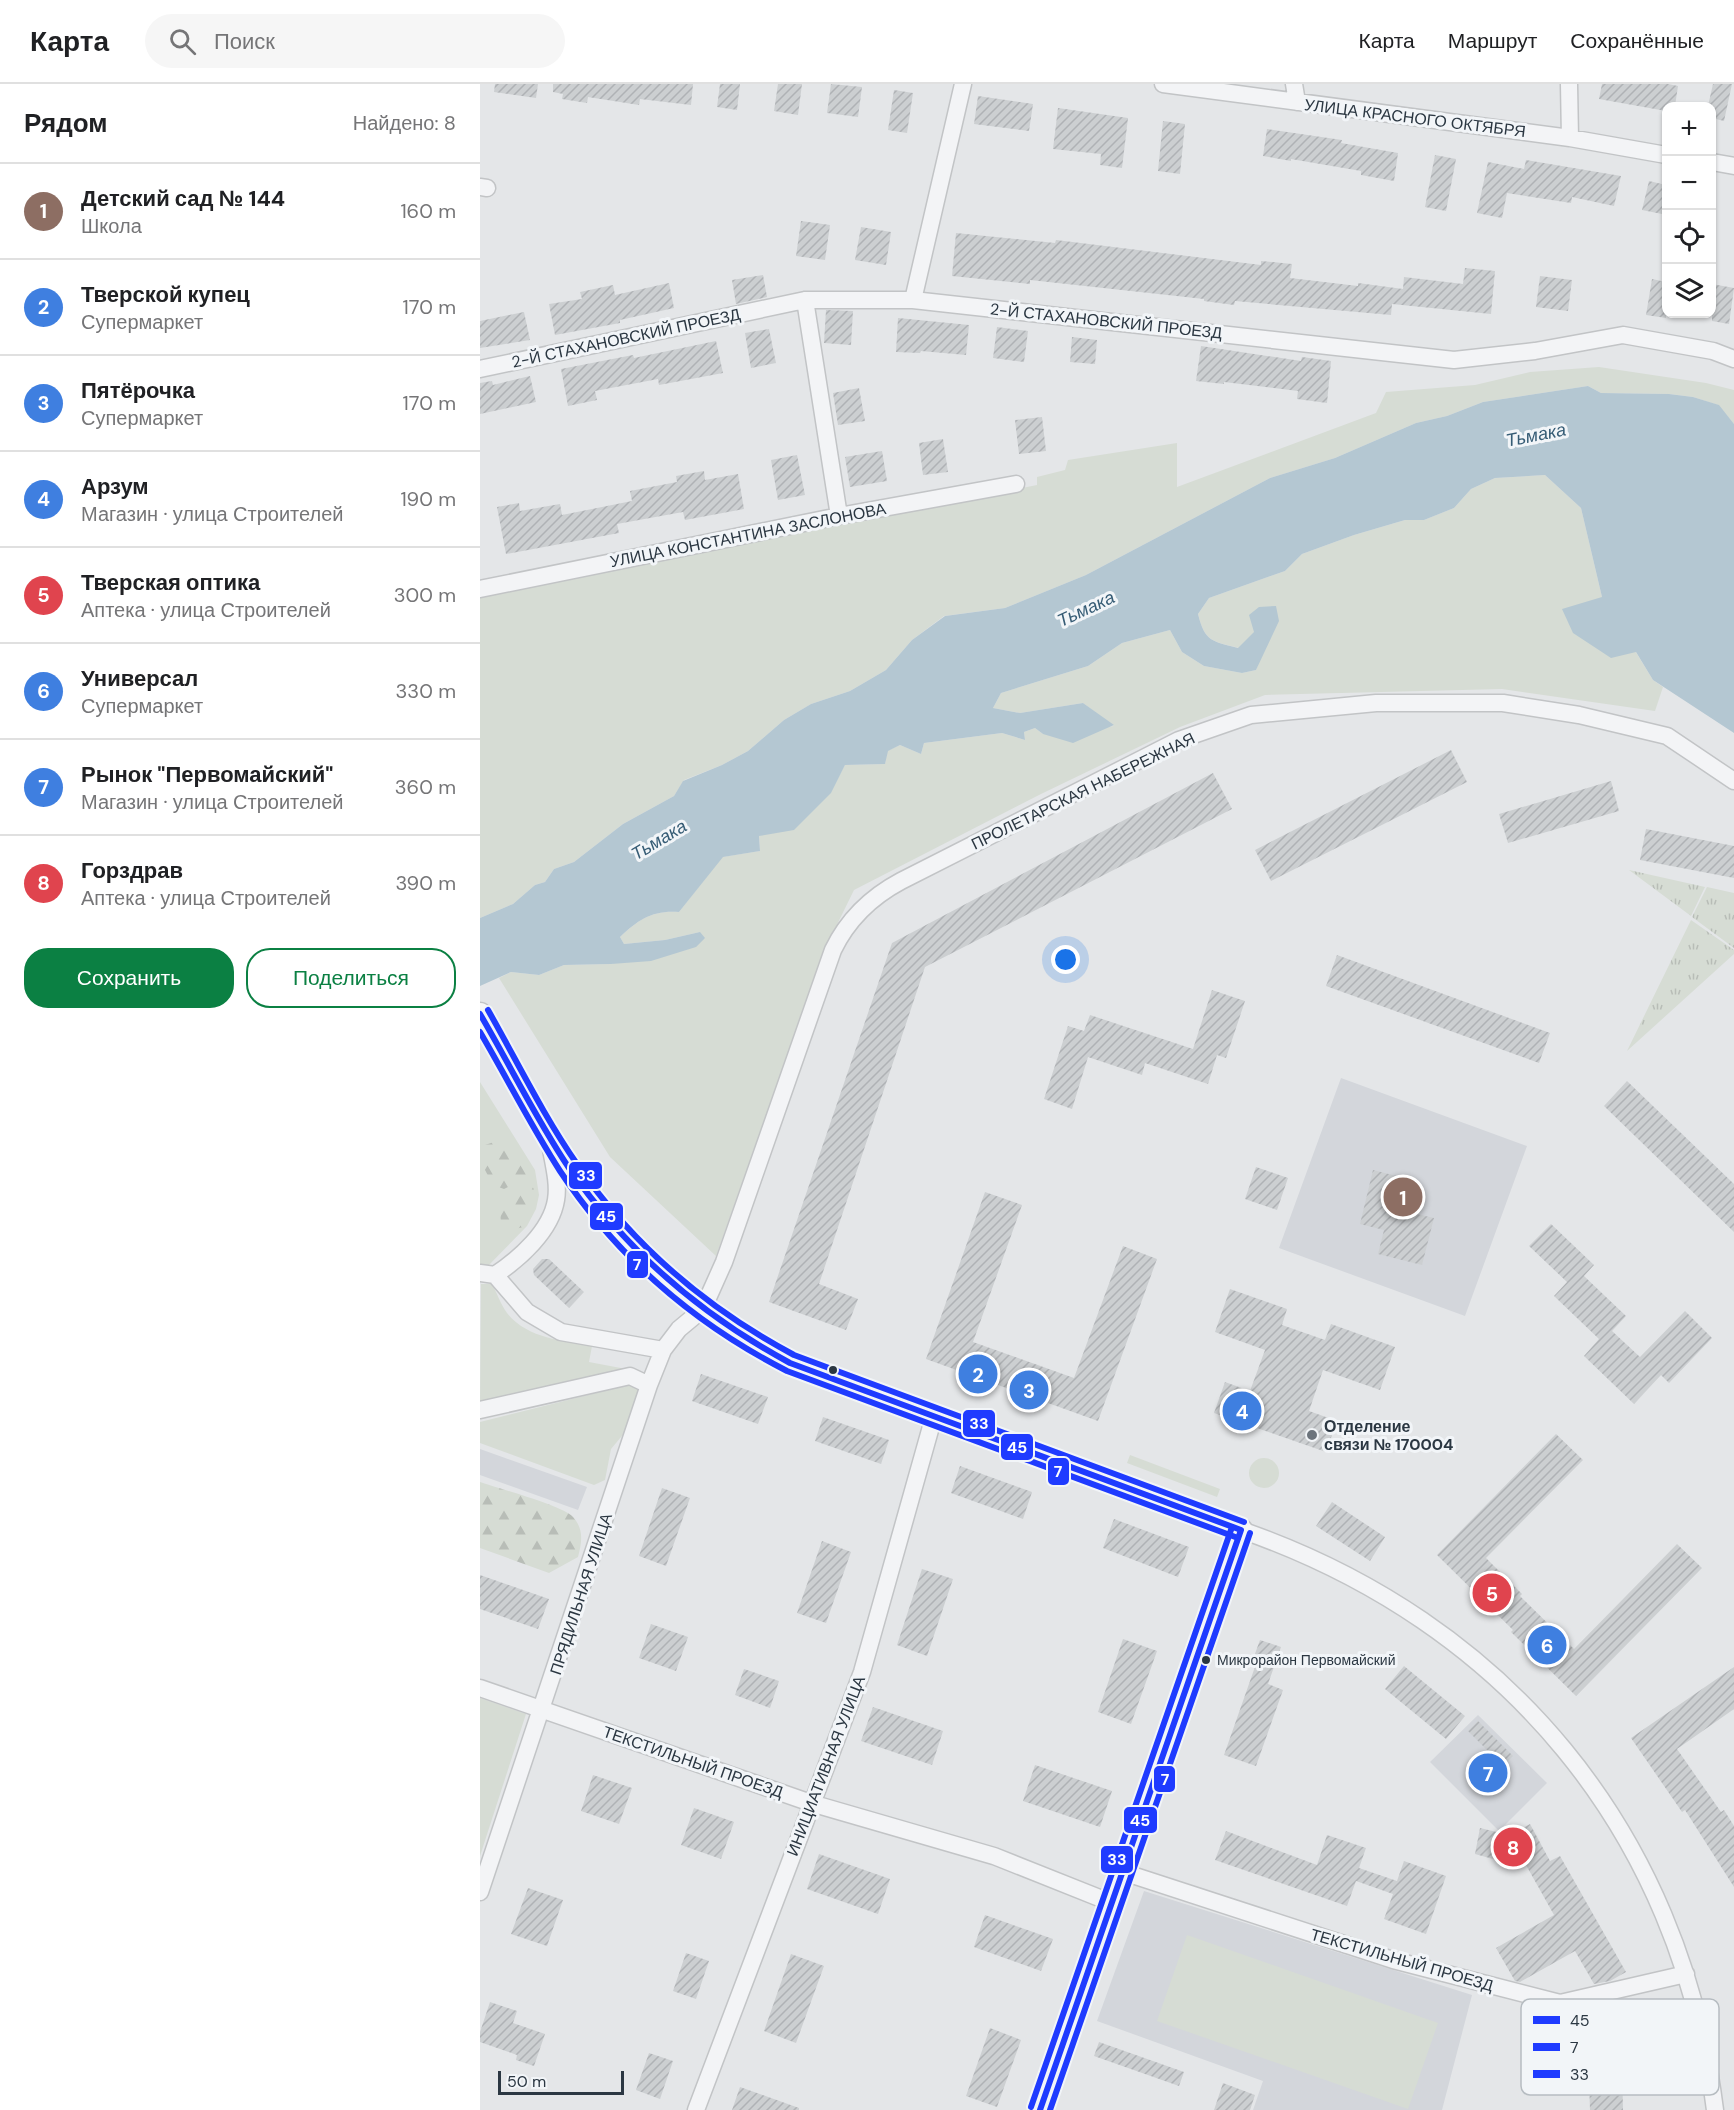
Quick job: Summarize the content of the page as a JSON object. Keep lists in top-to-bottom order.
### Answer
{
  "streets": {
    "street": [
      "УЛИЦА КРАСНОГО ОКТЯБРЯ",
      "2-Й СТАХАНОВСКИЙ ПРОЕЗД",
      "УЛИЦА КОНСТАНТИНА ЗАСЛОНОВА",
      "ПРОЛЕТАРСКАЯ НАБЕРЕЖНАЯ",
      "ПРЯДИЛЬНАЯ УЛИЦА",
      "ТЕКСТИЛЬНЫЙ ПРОЕЗД",
      "ИНИЦИАТИВНАЯ УЛИЦА"
    ]
  },
  "crossings": [
    ["ПРОЛЕТАРСКАЯ НАБЕРЕЖНАЯ", "ПРЯДИЛЬНАЯ УЛИЦА"],
    ["ПРЯДИЛЬНАЯ УЛИЦА", "ТЕКСТИЛЬНЫЙ ПРОЕЗД"],
    ["ТЕКСТИЛЬНЫЙ ПРОЕЗД", "ИНИЦИАТИВНАЯ УЛИЦА"]
  ],
  "water": ["Тьмака"],
  "places": ["Отделение связи № 170004", "Микрорайон Первомайский"],
  "lines": ["transit line 33", "transit line 45", "transit line 7"],
  "legend": ["45", "7", "33"],
  "scale_bar": "50 m",
  "page": {
    "header": "Карта",
    "search": "Поиск",
    "nav": ["Карта", "Маршрут", "Сохранённые"],
    "heading": ["Рядом", "Найдено: 8"],
    "map_buttons": ["+", "−"],
    "list": [
      {
        "mark": "1",
        "name": "Детский сад № 144",
        "note": "Школа",
        "value": "160 m"
      },
      {
        "mark": "2",
        "name": "Тверской купец",
        "note": "Супермаркет",
        "value": "170 m"
      },
      {
        "mark": "3",
        "name": "Пятёрочка",
        "note": "Супермаркет",
        "value": "170 m"
      },
      {
        "mark": "4",
        "name": "Арзум",
        "note": "Магазин · улица Строителей",
        "value": "190 m"
      },
      {
        "mark": "5",
        "name": "Тверская оптика",
        "note": "Аптека · улица Строителей",
        "value": "300 m"
      },
      {
        "mark": "6",
        "name": "Универсал",
        "note": "Супермаркет",
        "value": "330 m"
      },
      {
        "mark": "7",
        "name": "Рынок \"Первомайский\"",
        "note": "Магазин · улица Строителей",
        "value": "360 m"
      },
      {
        "mark": "8",
        "name": "Горздрав",
        "note": "Аптека · улица Строителей",
        "value": "390 m"
      }
    ],
    "buttons": ["Сохранить", "Поделиться"],
    "pins": [
      "1",
      "2",
      "3",
      "4",
      "5",
      "6",
      "7",
      "8"
    ],
    "scale": "50 m"
  }
}
